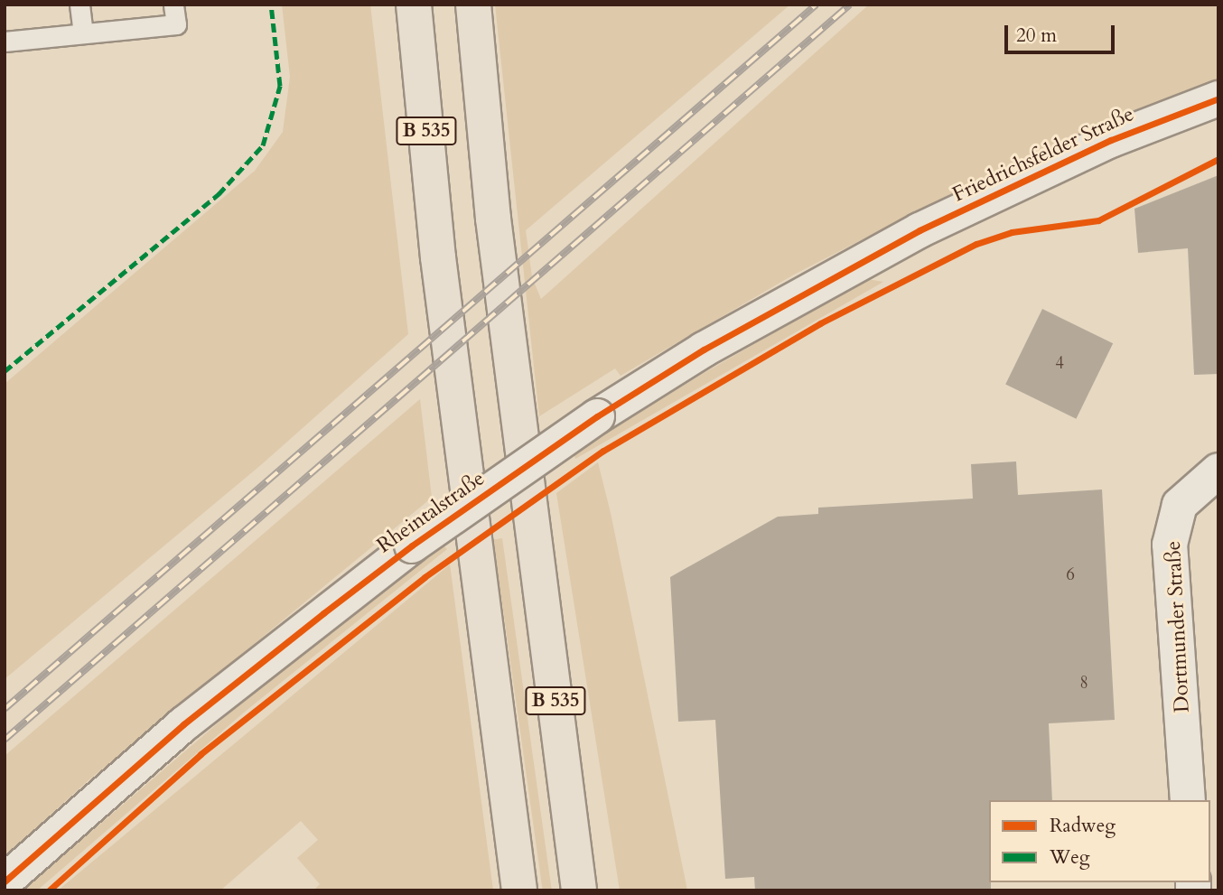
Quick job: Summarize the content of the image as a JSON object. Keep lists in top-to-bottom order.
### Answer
{
  "streets": {
    "highway": ["B 535"],
    "street": ["Friedrichsfelder Straße", "Rheintalstraße", "Dortmunder Straße"]
  },
  "crossings": [
    ["Friedrichsfelder Straße", "Rheintalstraße"]
  ],
  "house_numbers": ["4", "6", "8"],
  "legend": ["Radweg", "Weg"],
  "scale_bar": "20 m"
}
